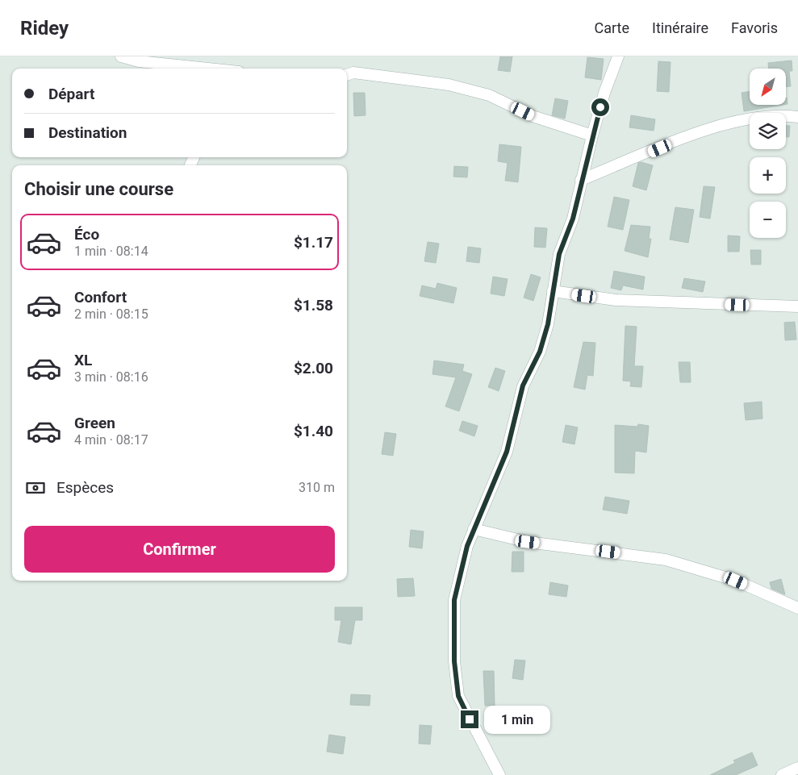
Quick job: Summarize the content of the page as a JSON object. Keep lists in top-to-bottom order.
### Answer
{
  "north": "bottom left",
  "page": {
    "header": "Ridey",
    "nav": ["Carte", "Itinéraire", "Favoris"],
    "map_buttons": ["+", "−"],
    "banner": ["Départ", "Destination"],
    "heading": "Choisir une course",
    "list": [
      {
        "name": "Éco",
        "note": "1 min · 08:14",
        "value": "$1.17"
      },
      {
        "name": "Confort",
        "note": "2 min · 08:15",
        "value": "$1.58"
      },
      {
        "name": "XL",
        "note": "3 min · 08:16",
        "value": "$2.00"
      },
      {
        "name": "Green",
        "note": "4 min · 08:17",
        "value": "$1.40"
      }
    ],
    "pay": ["Espèces", "310 m"],
    "buttons": "Confirmer",
    "bubble": "1 min"
  }
}
